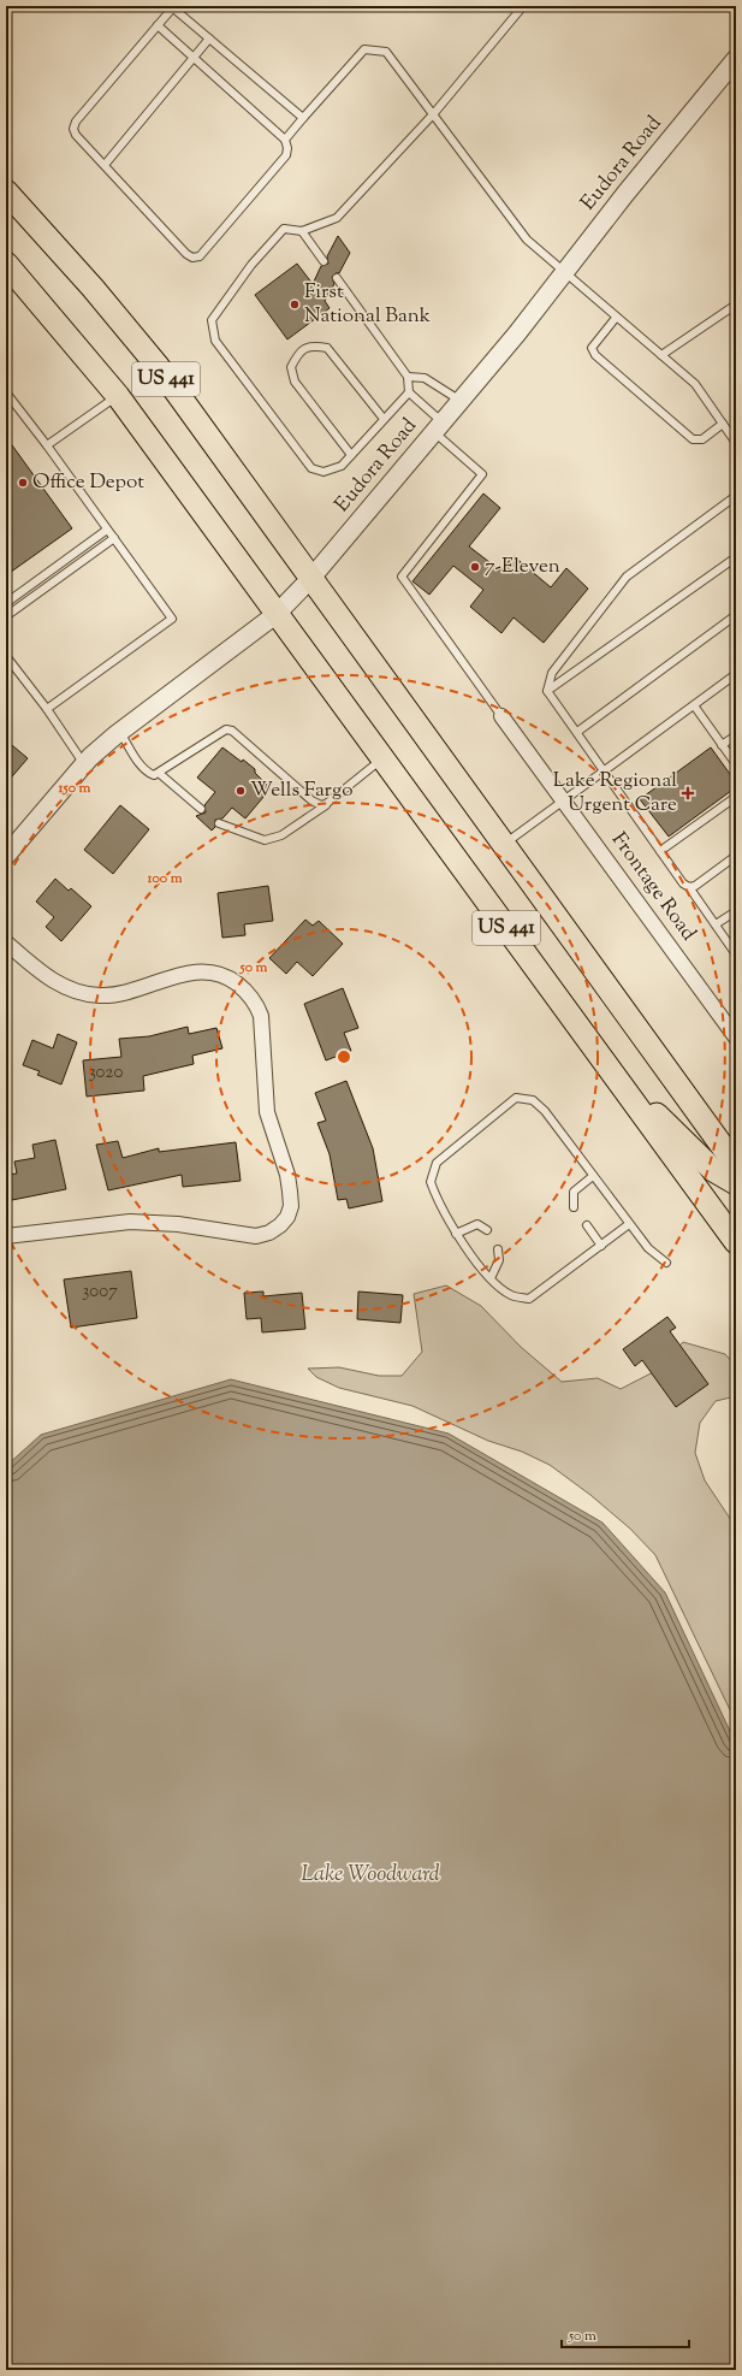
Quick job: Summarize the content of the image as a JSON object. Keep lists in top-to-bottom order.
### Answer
{
  "streets": {
    "main road": ["US 441"],
    "street": ["Eudora Road", "Frontage Road"]
  },
  "crossings": [
    ["Eudora Road", "US 441"]
  ],
  "water": ["Lake Woodward"],
  "places": {
    "other": [
      "First National Bank",
      "Office Depot",
      "7-Eleven",
      "Wells Fargo"
    ],
    "health": ["Lake Regional Urgent Care"]
  },
  "house_numbers": ["3020", "3007"],
  "scale_bar": "50 m",
  "rings": ["150 m", "100 m", "50 m"]
}
